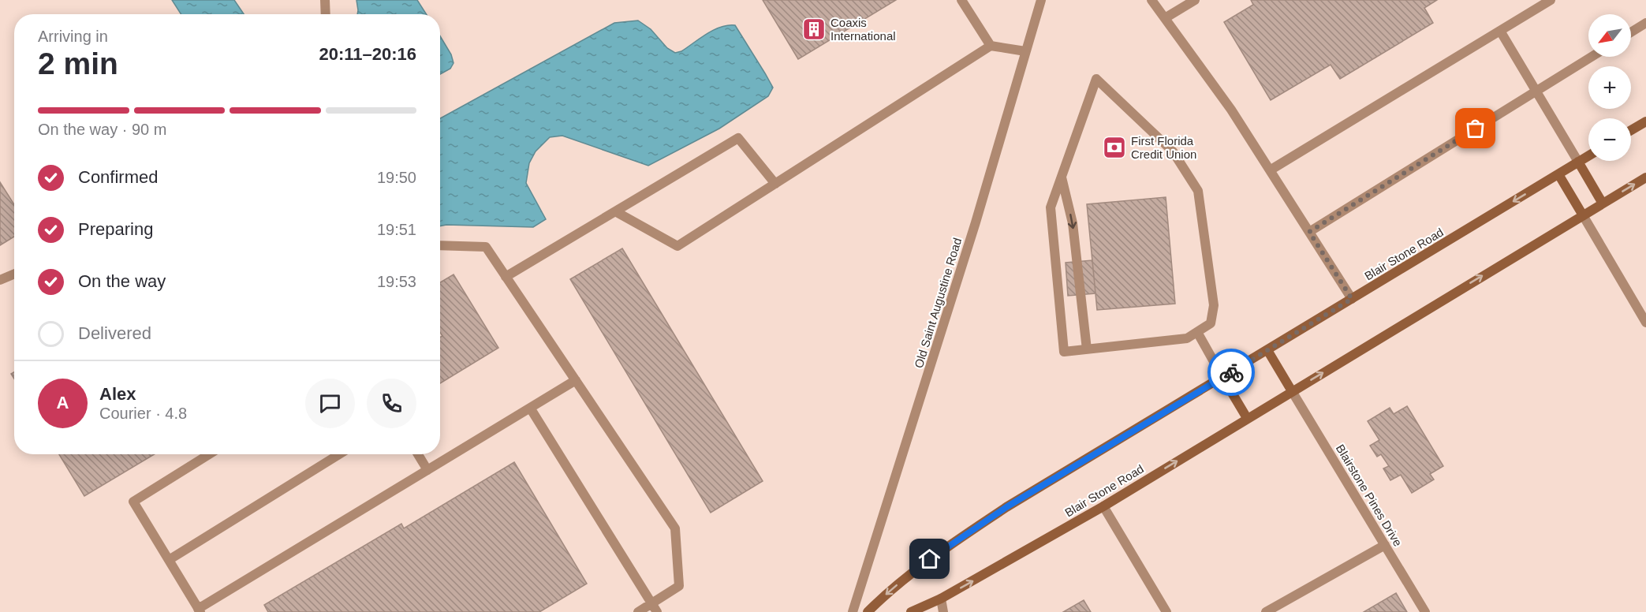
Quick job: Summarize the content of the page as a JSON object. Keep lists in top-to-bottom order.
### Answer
{
  "streets": {
    "main road": ["Blair Stone Road"],
    "street": ["Old Saint Augustine Road", "Blairstone Pines Drive"]
  },
  "crossings": [
    ["Blair Stone Road", "Blairstone Pines Drive"]
  ],
  "places": {
    "building": ["Coaxis International"],
    "bank": ["First Florida Credit Union"]
  },
  "north": "bottom left",
  "page": {
    "map_buttons": ["+", "−"],
    "heading": ["2 min", "Arriving in", "20:11–20:16"],
    "panel": ["Alex", "Courier · 4.8"],
    "bar": "On the way · 90 m",
    "list": [
      ["Confirmed", "19:50"],
      ["Preparing", "19:51"],
      ["On the way", "19:53"],
      "Delivered"
    ],
    "round": "A"
  }
}
